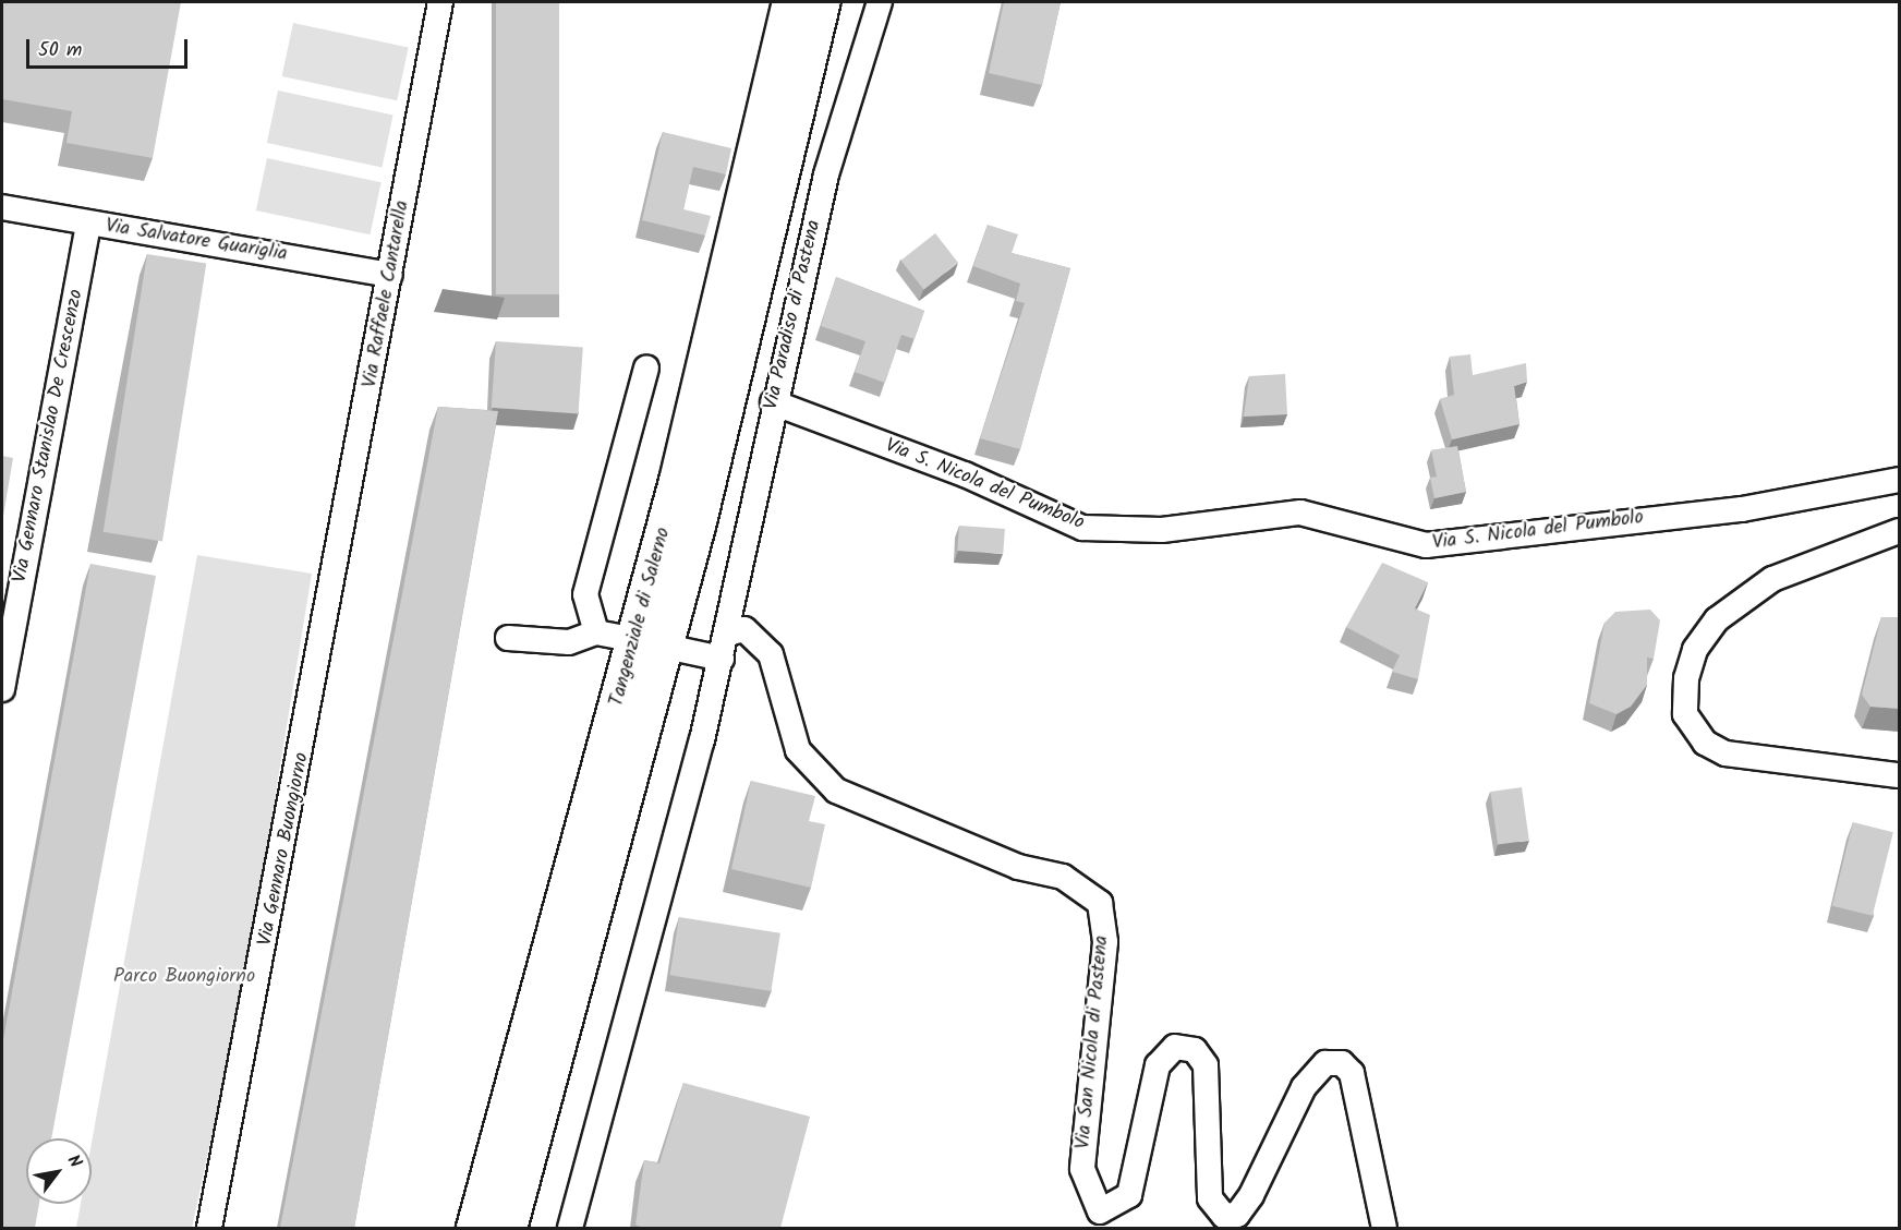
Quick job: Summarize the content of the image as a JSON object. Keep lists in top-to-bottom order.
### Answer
{
  "streets": {
    "highway": ["Tangenziale di Salerno"],
    "street": [
      "Via Salvatore Guariglia",
      "Via Raffaele Cantarella",
      "Via Paradiso di Pastena",
      "Via Gennaro Stanislao De Crescenzo",
      "Via S. Nicola del Pumbolo",
      "Via Gennaro Buongiorno",
      "Via San Nicola di Pastena"
    ]
  },
  "crossings": [
    ["Via Salvatore Guariglia", "Via Raffaele Cantarella"],
    ["Via Salvatore Guariglia", "Via Gennaro Stanislao De Crescenzo"],
    ["Via Raffaele Cantarella", "Via Gennaro Buongiorno"],
    ["Via Paradiso di Pastena", "Via S. Nicola del Pumbolo"],
    ["Via Paradiso di Pastena", "Via San Nicola di Pastena"]
  ],
  "parks": ["Parco Buongiorno"],
  "scale_bar": "50 m",
  "north": "top right"
}
